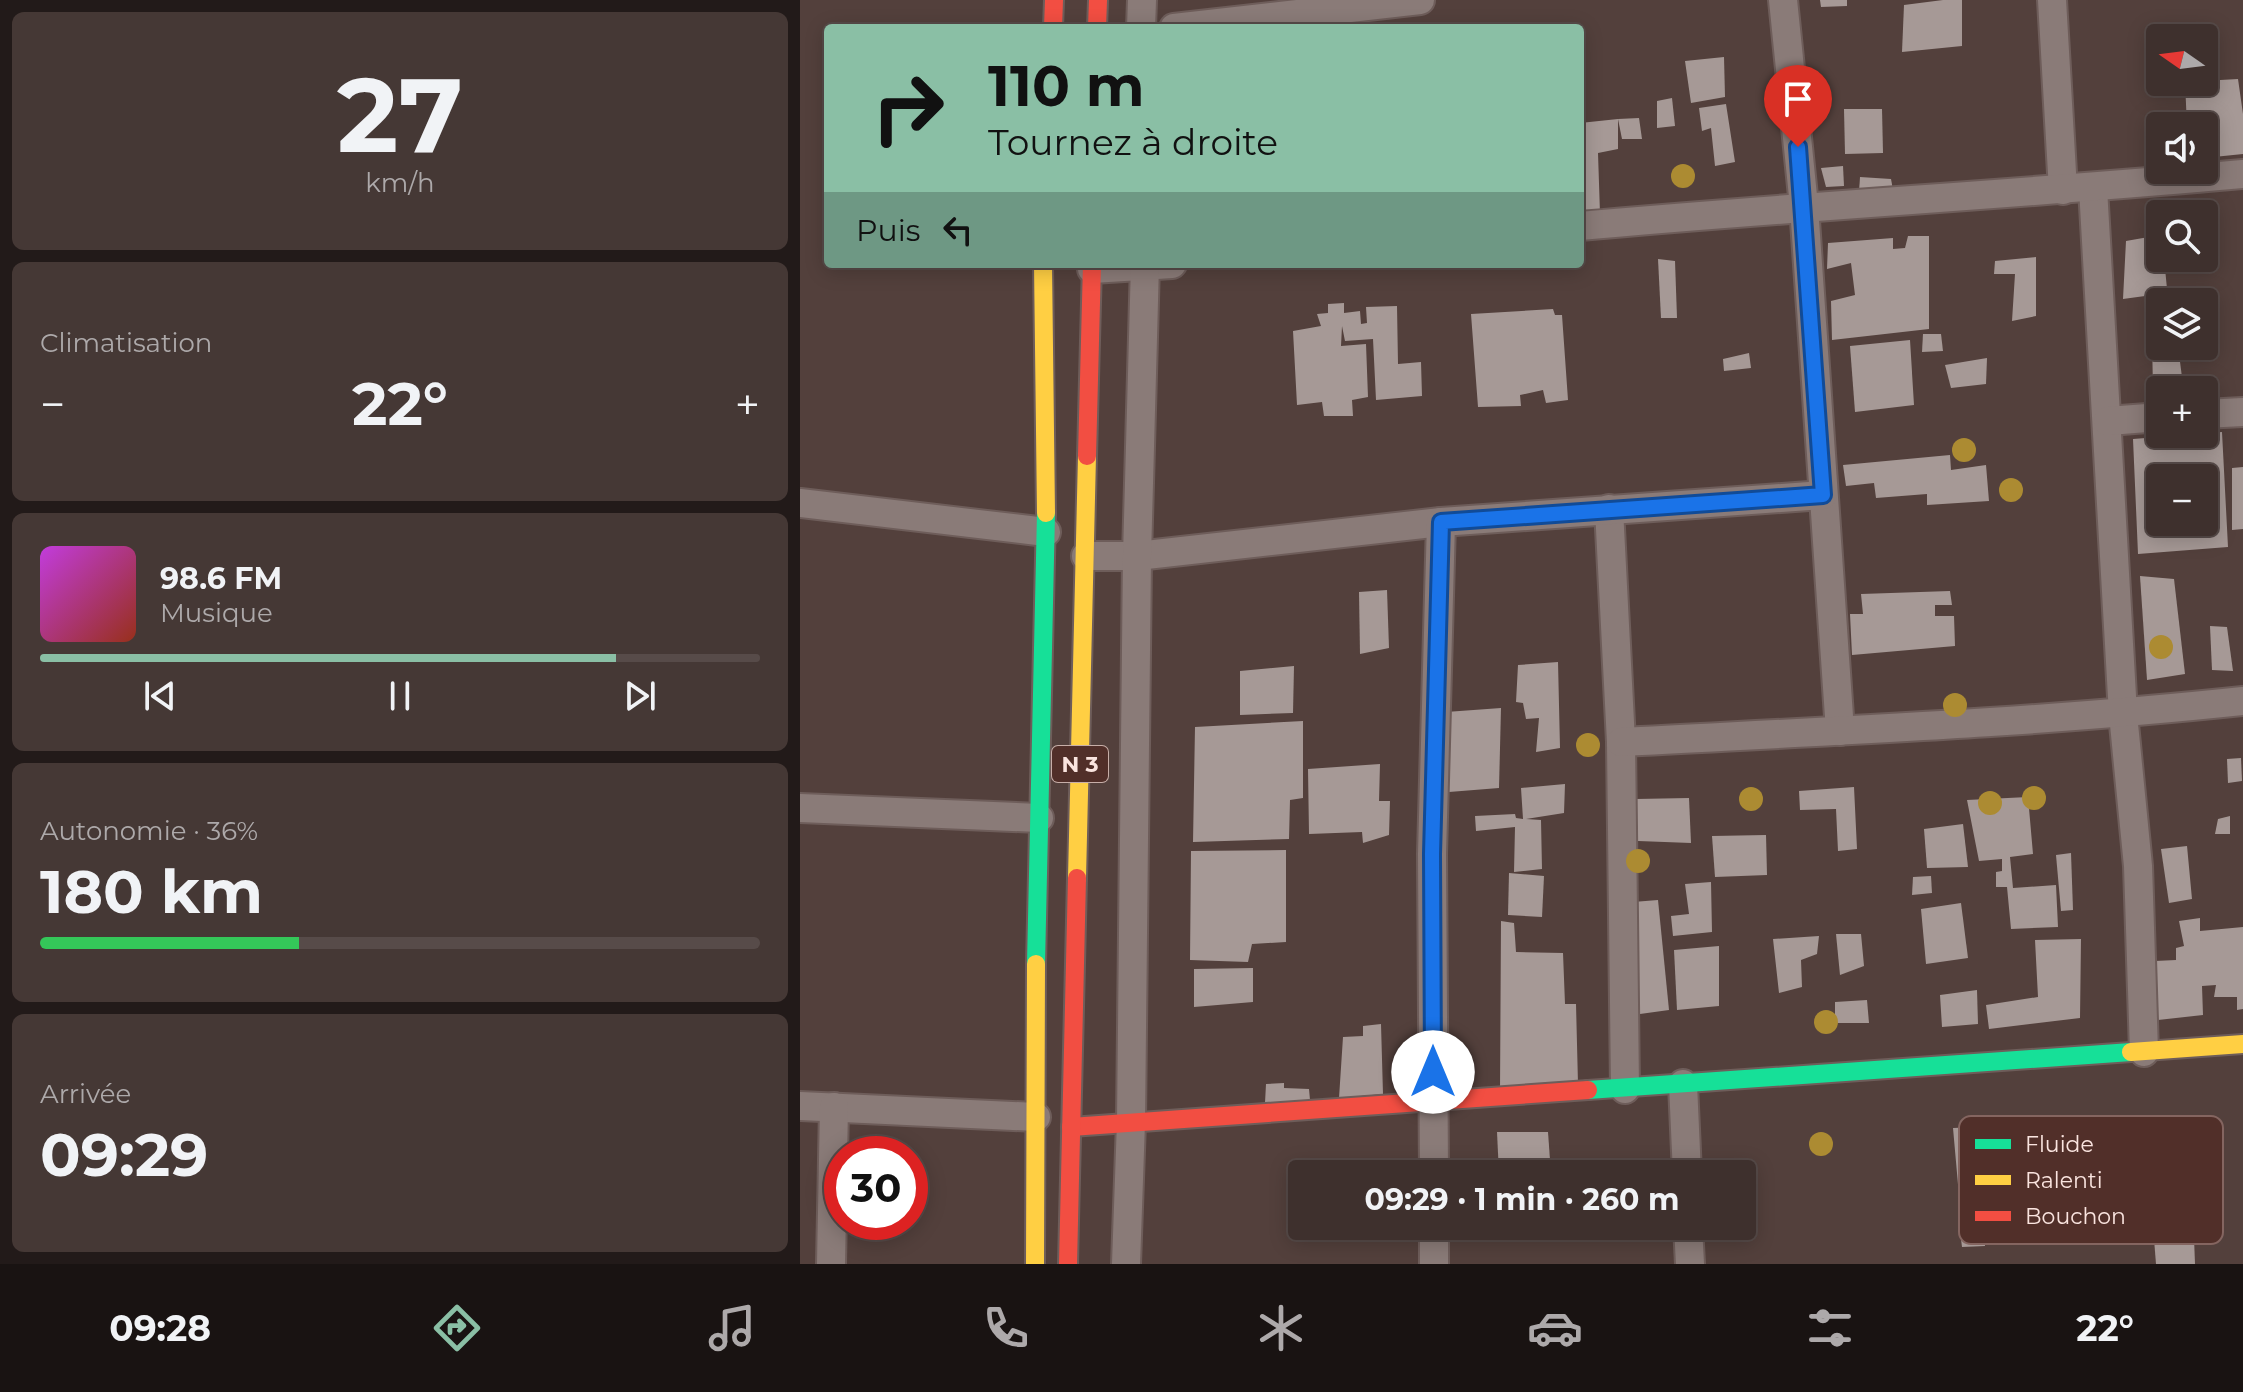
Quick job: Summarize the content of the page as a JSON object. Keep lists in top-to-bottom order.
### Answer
{
  "streets": {
    "main road": ["N 3"]
  },
  "legend": ["Fluide", "Ralenti", "Bouchon"],
  "north": "left",
  "page": {
    "tile": [
      ["27", "km/h"],
      "Climatisation",
      ["Autonomie · 36%", "180 km"],
      ["Arrivée", "09:29"]
    ],
    "map_buttons": ["+", "−"],
    "turn": ["110 m", "Tournez à droite"],
    "then": "Puis",
    "heat": ["−", "22°", "+"],
    "song": ["98.6 FM", "Musique"],
    "limit": "30",
    "trip": "09:29 · 1 min · 260 m",
    "tabs": ["09:28", "22°"]
  }
}
